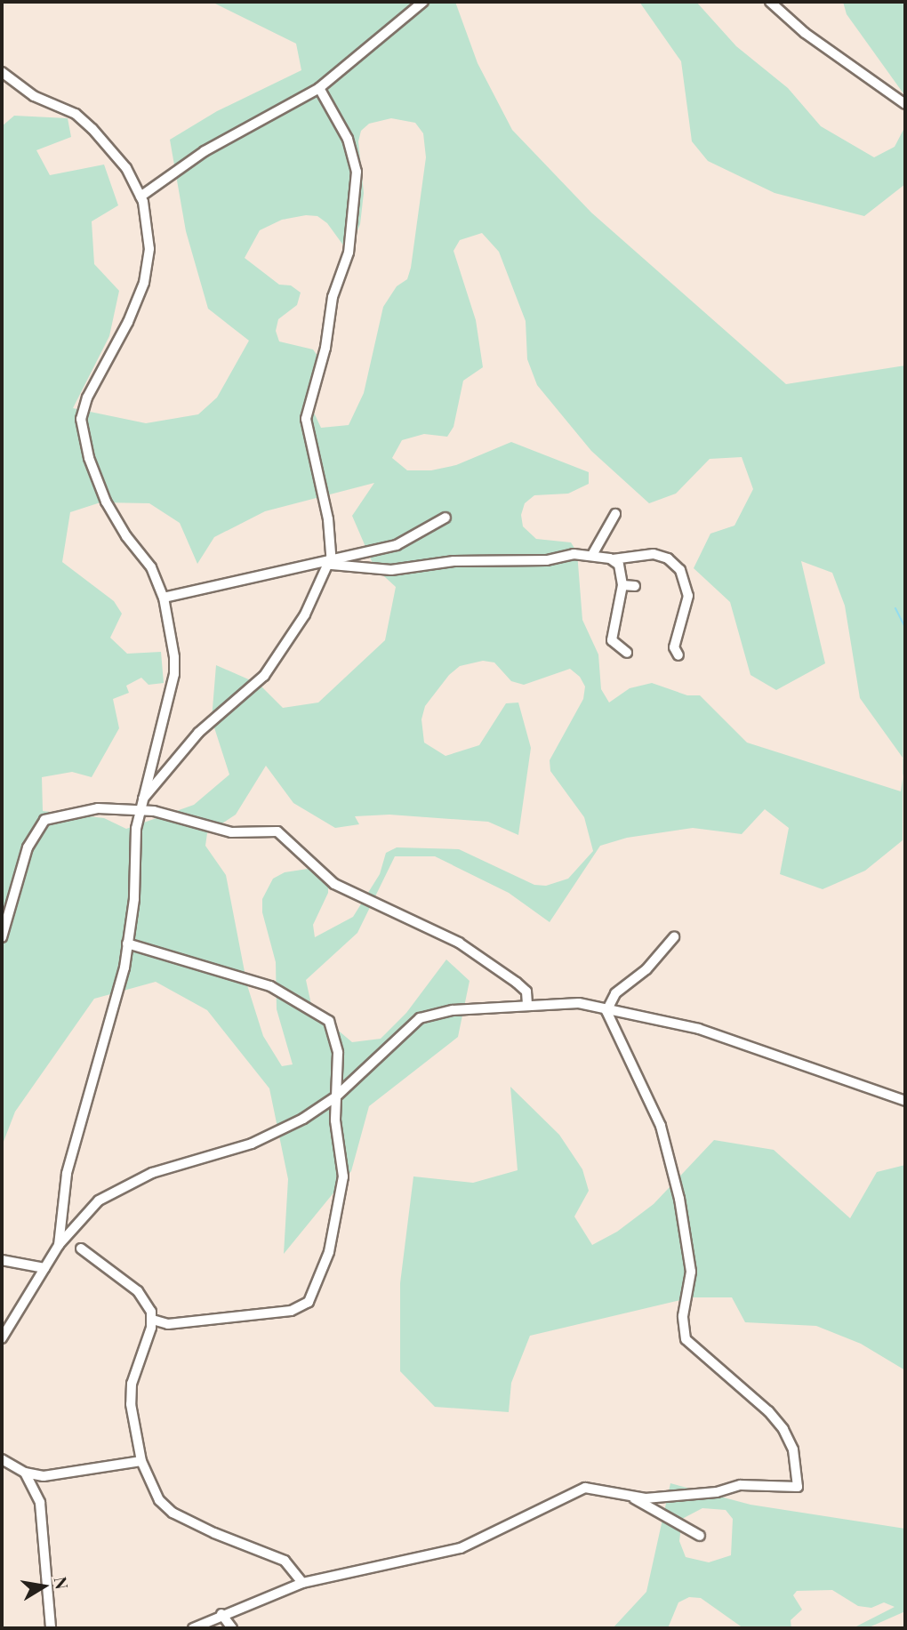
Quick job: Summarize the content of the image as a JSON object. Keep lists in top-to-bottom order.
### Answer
{
  "north": "right"
}
